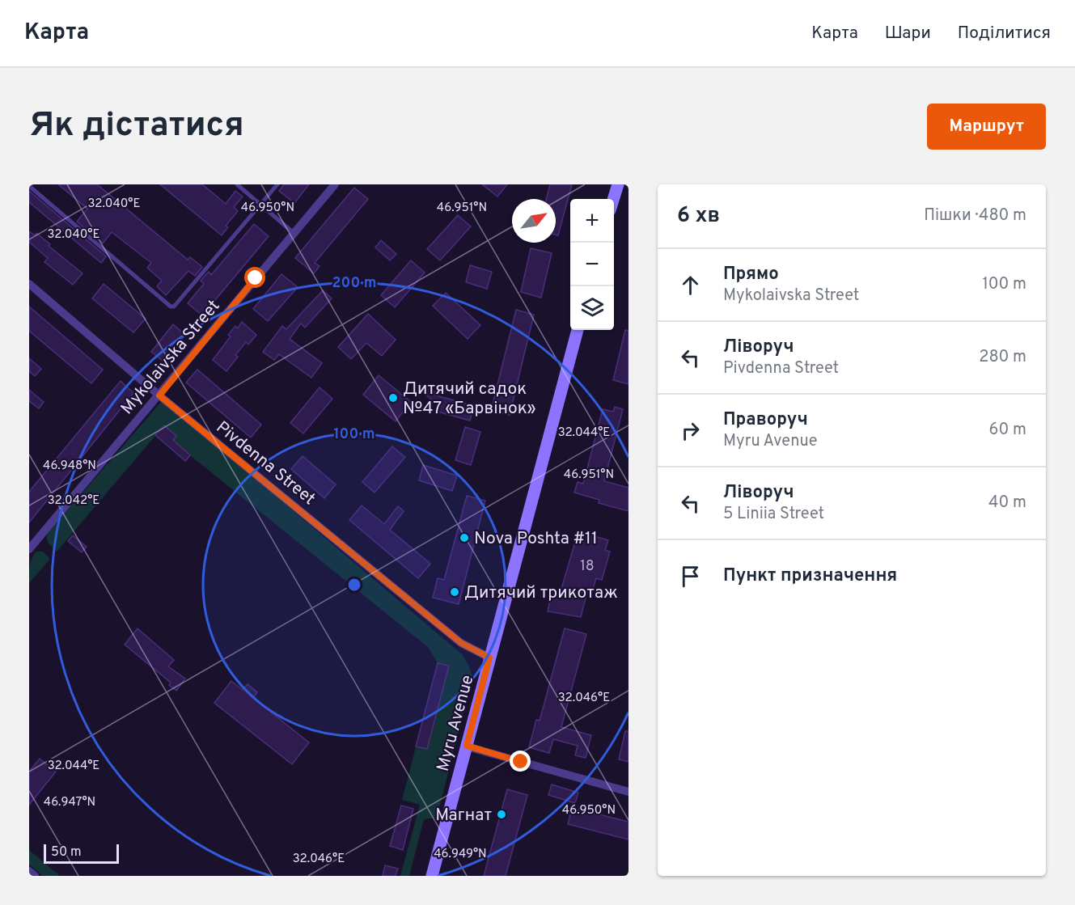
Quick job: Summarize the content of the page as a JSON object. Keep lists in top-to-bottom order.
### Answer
{
  "streets": {
    "main road": ["Myru Avenue"],
    "street": ["Mykolaivska Street", "Pivdenna Street"]
  },
  "crossings": [
    ["Mykolaivska Street", "Pivdenna Street"],
    ["Pivdenna Street", "Myru Avenue"]
  ],
  "places": [
    "Дитячий садок №47 «Барвінок»",
    "Nova Poshta #11",
    "Дитячий трикотаж",
    "Магнат"
  ],
  "house_numbers": ["18"],
  "scale_bar": "50 m",
  "north": "top right",
  "page": {
    "header": "Карта",
    "nav": ["Карта", "Шари", "Поділитися"],
    "buttons": "Маршрут",
    "title": "Як дістатися",
    "heading": ["6 хв", "Пішки · 480 m"],
    "map_buttons": ["+", "−"],
    "list": [
      ["Прямо", "Mykolaivska Street", "100 m"],
      ["Ліворуч", "Pivdenna Street", "280 m"],
      ["Праворуч", "Myru Avenue", "60 m"],
      ["Ліворуч", "5 Liniia Street", "40 m"],
      "Пункт призначення"
    ],
    "scale": "50 m"
  },
  "coordinates": [
    "32.040°E",
    "46.950°N",
    "46.951°N",
    "32.044°E",
    "46.948°N",
    "32.042°E",
    "32.046°E",
    "46.947°N",
    "46.949°N"
  ],
  "rings": ["200 m", "100 m"]
}
